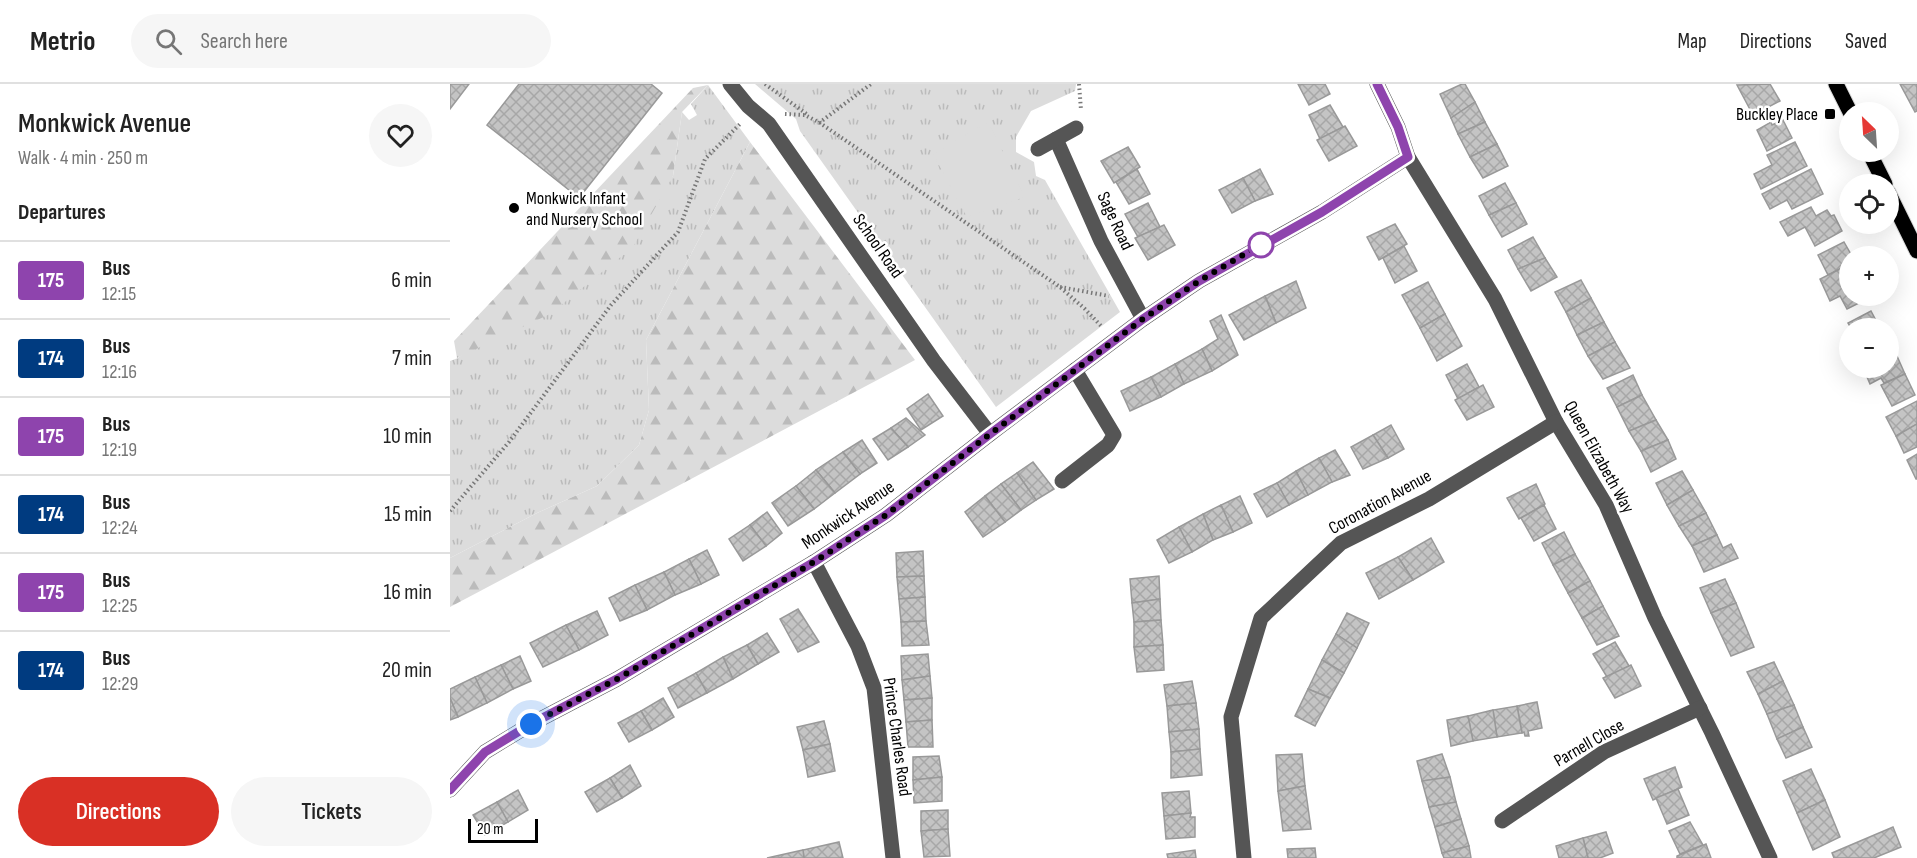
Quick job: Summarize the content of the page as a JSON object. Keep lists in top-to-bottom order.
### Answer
{
  "streets": {
    "street": [
      "Sage Road",
      "School Road",
      "Queen Elizabeth Way",
      "Coronation Avenue",
      "Monkwick Avenue",
      "Prince Charles Road",
      "Parnell Close"
    ]
  },
  "crossings": [
    ["Sage Road", "Monkwick Avenue"],
    ["School Road", "Monkwick Avenue"],
    ["Queen Elizabeth Way", "Coronation Avenue"],
    ["Queen Elizabeth Way", "Monkwick Avenue"],
    ["Queen Elizabeth Way", "Parnell Close"],
    ["Monkwick Avenue", "Prince Charles Road"]
  ],
  "places": {
    "transit": ["Buckley Place"],
    "other": ["Monkwick Infant and Nursery School"]
  },
  "lines": ["bus line 175"],
  "scale_bar": "20 m",
  "north": "top left",
  "page": {
    "header": "Metrio",
    "search": "Search here",
    "nav": ["Map", "Directions", "Saved"],
    "heading": [
      ["Monkwick Avenue", "Walk · 4 min · 250 m"],
      "Departures"
    ],
    "map_buttons": ["+", "−"],
    "list": [
      {
        "mark": "175",
        "name": "Bus",
        "note": "12:15",
        "value": "6 min"
      },
      {
        "mark": "174",
        "name": "Bus",
        "note": "12:16",
        "value": "7 min"
      },
      {
        "mark": "175",
        "name": "Bus",
        "note": "12:19",
        "value": "10 min"
      },
      {
        "mark": "174",
        "name": "Bus",
        "note": "12:24",
        "value": "15 min"
      },
      {
        "mark": "175",
        "name": "Bus",
        "note": "12:25",
        "value": "16 min"
      },
      {
        "mark": "174",
        "name": "Bus",
        "note": "12:29",
        "value": "20 min"
      }
    ],
    "buttons": ["Directions", "Tickets"],
    "scale": "20 m"
  }
}
